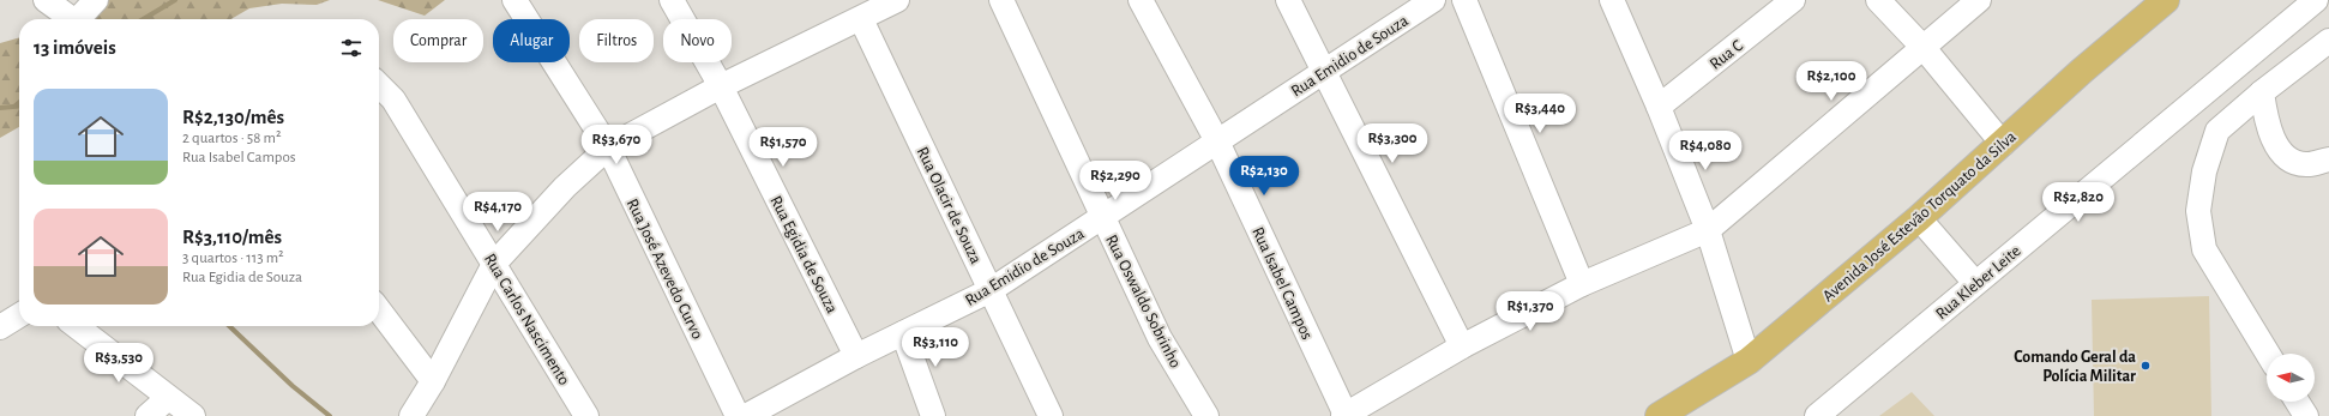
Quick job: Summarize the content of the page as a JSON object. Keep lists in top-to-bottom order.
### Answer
{
  "streets": {
    "main road": ["Avenida José Estevão Torquato da Silva"],
    "street": [
      "Rua C",
      "Rua Emidio de Souza",
      "Rua Olacir de Souza",
      "Rua Egidia de Souza",
      "Rua José Azevedo Curvo",
      "Rua Kleber Leite",
      "Rua Isabel Campos",
      "Rua Oswaldo Sobrinho",
      "Rua Carlos Nascimento"
    ]
  },
  "crossings": [
    ["Rua Emidio de Souza", "Rua Olacir de Souza"],
    ["Rua Emidio de Souza", "Rua Egidia de Souza"],
    ["Rua Emidio de Souza", "Rua Isabel Campos"],
    ["Rua Emidio de Souza", "Rua Oswaldo Sobrinho"]
  ],
  "places": ["Comando Geral da Polícia Militar"],
  "north": "left",
  "page": {
    "chip": [
      "Comprar",
      "Alugar",
      "Filtros",
      "Novo"
    ],
    "heading": "13 imóveis",
    "price": [
      "R$2,100",
      "R$3,440",
      "R$3,300",
      "R$3,670",
      "R$1,570",
      "R$4,080",
      "R$2,130",
      "R$2,290",
      "R$2,820",
      "R$4,170",
      "R$1,370",
      "R$3,110",
      "R$3,530"
    ],
    "list": [
      {
        "name": "R$2,130/mês",
        "note": "2 quartos · 58 m² · Rua Isabel Campos"
      },
      {
        "name": "R$3,110/mês",
        "note": "3 quartos · 113 m² · Rua Egidia de Souza"
      }
    ]
  }
}
